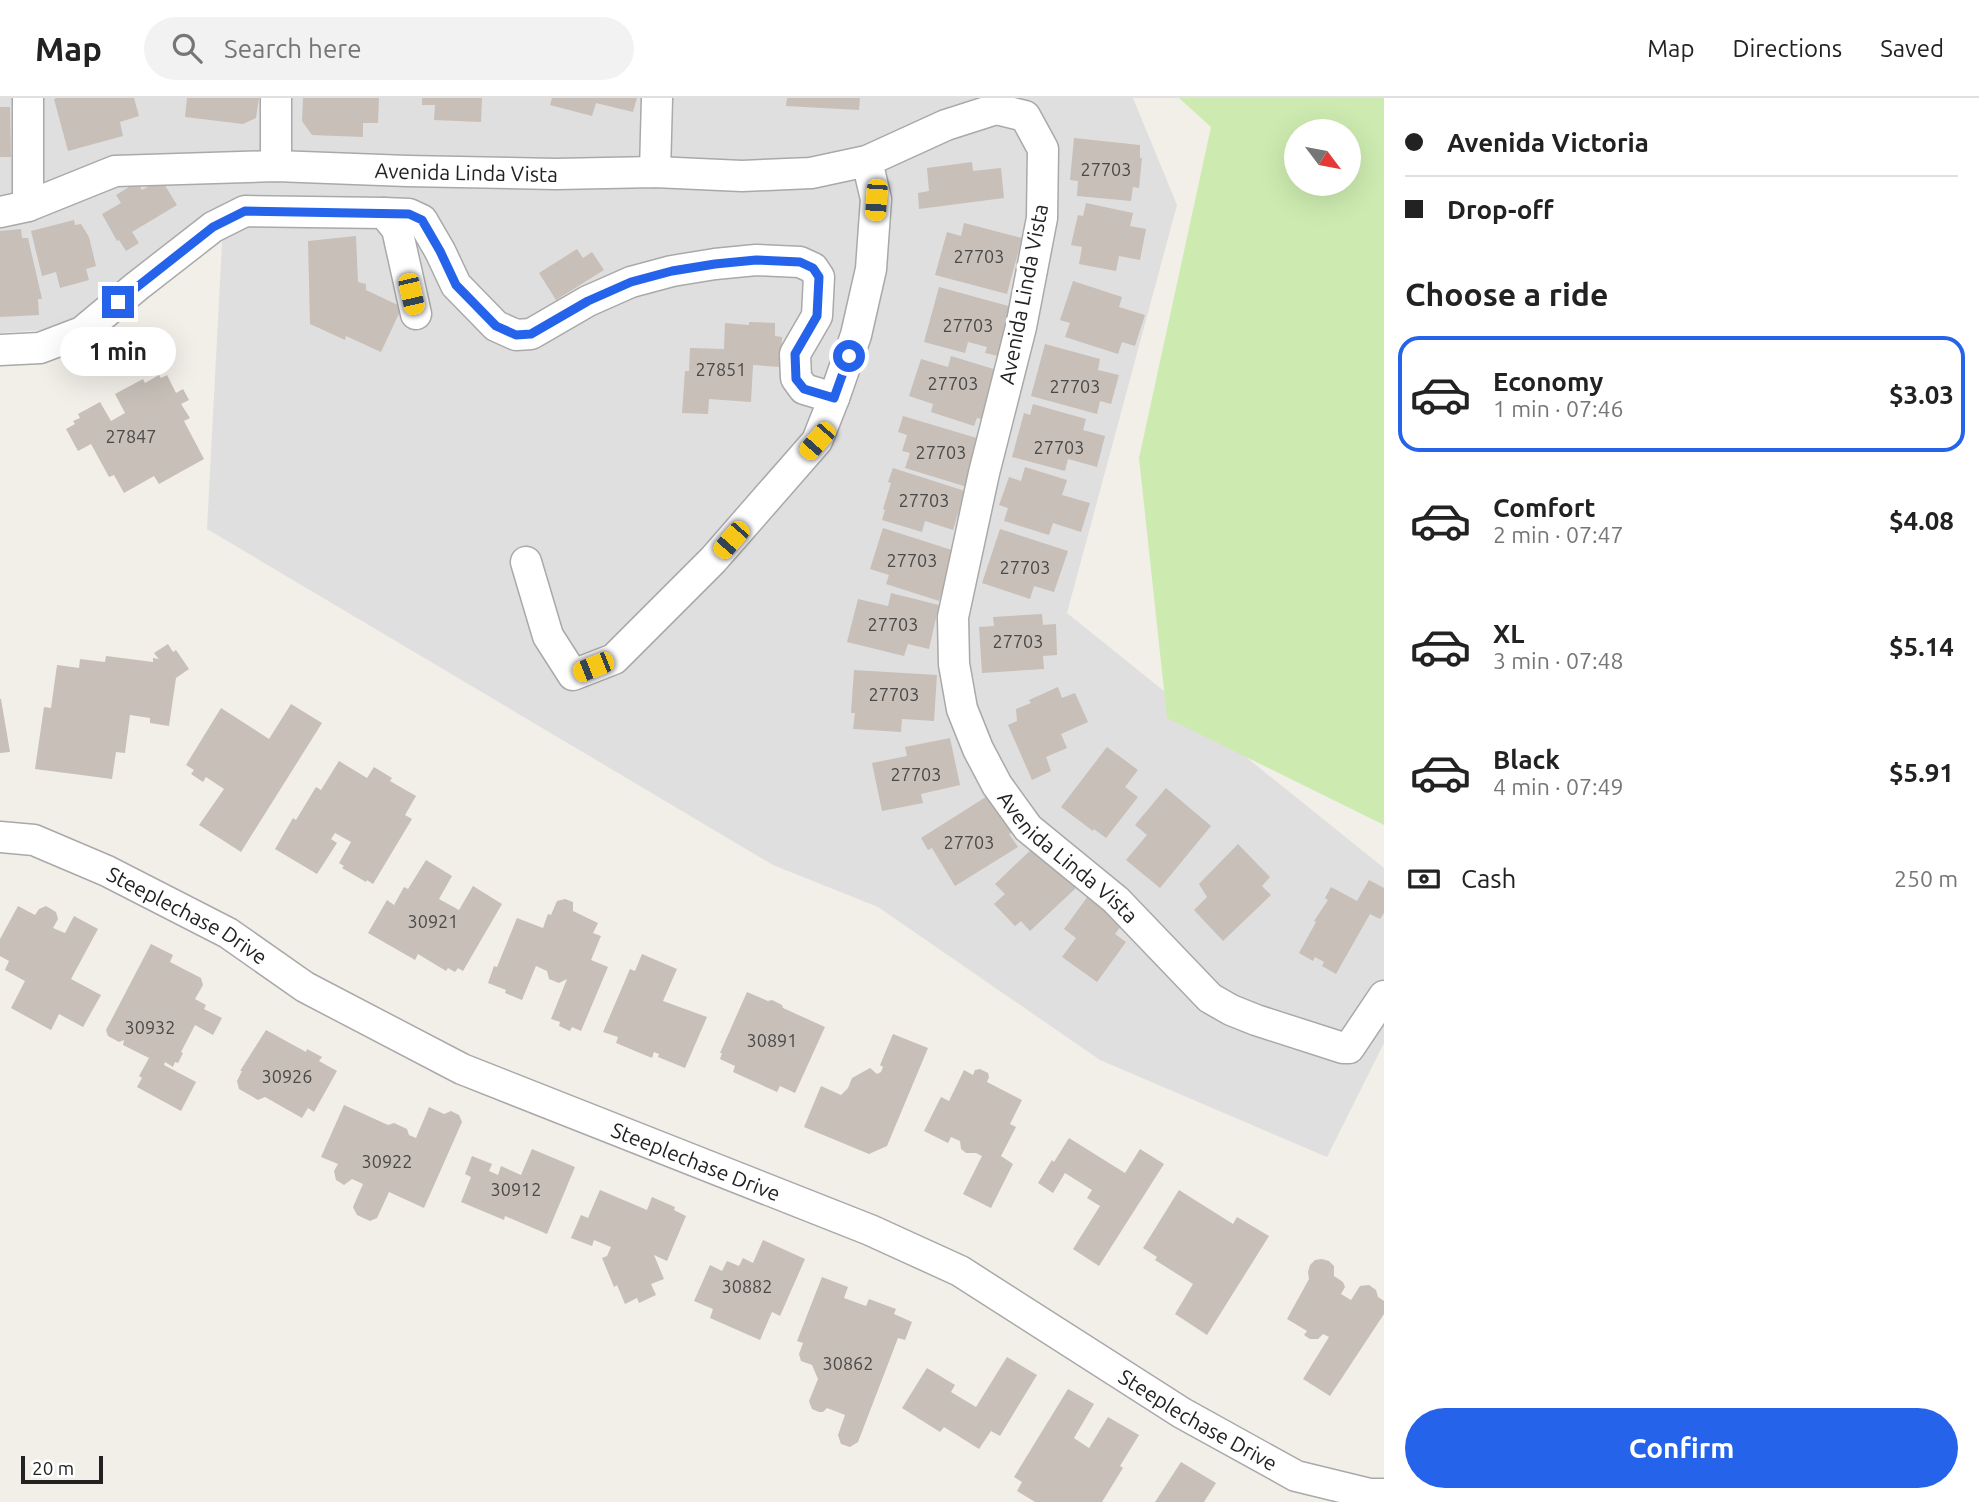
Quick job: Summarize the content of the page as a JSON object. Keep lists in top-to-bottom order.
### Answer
{
  "streets": {
    "street": ["Avenida Linda Vista", "Steeplechase Drive"]
  },
  "house_numbers": [
    "27703",
    "27703",
    "27703",
    "27851",
    "27703",
    "27703",
    "27847",
    "27703",
    "27703",
    "27703",
    "27703",
    "27703",
    "27703",
    "27703",
    "27703",
    "27703",
    "27703",
    "30921",
    "30932",
    "30891",
    "30926",
    "30922",
    "30912",
    "30882",
    "30862"
  ],
  "scale_bar": "20 m",
  "north": "bottom right",
  "page": {
    "header": "Map",
    "search": "Search here",
    "nav": ["Map", "Directions", "Saved"],
    "banner": ["Avenida Victoria", "Drop-off"],
    "heading": "Choose a ride",
    "bubble": "1 min",
    "list": [
      {
        "name": "Economy",
        "note": "1 min · 07:46",
        "value": "$3.03"
      },
      {
        "name": "Comfort",
        "note": "2 min · 07:47",
        "value": "$4.08"
      },
      {
        "name": "XL",
        "note": "3 min · 07:48",
        "value": "$5.14"
      },
      {
        "name": "Black",
        "note": "4 min · 07:49",
        "value": "$5.91"
      }
    ],
    "pay": ["Cash", "250 m"],
    "buttons": "Confirm",
    "scale": "20 m"
  }
}
